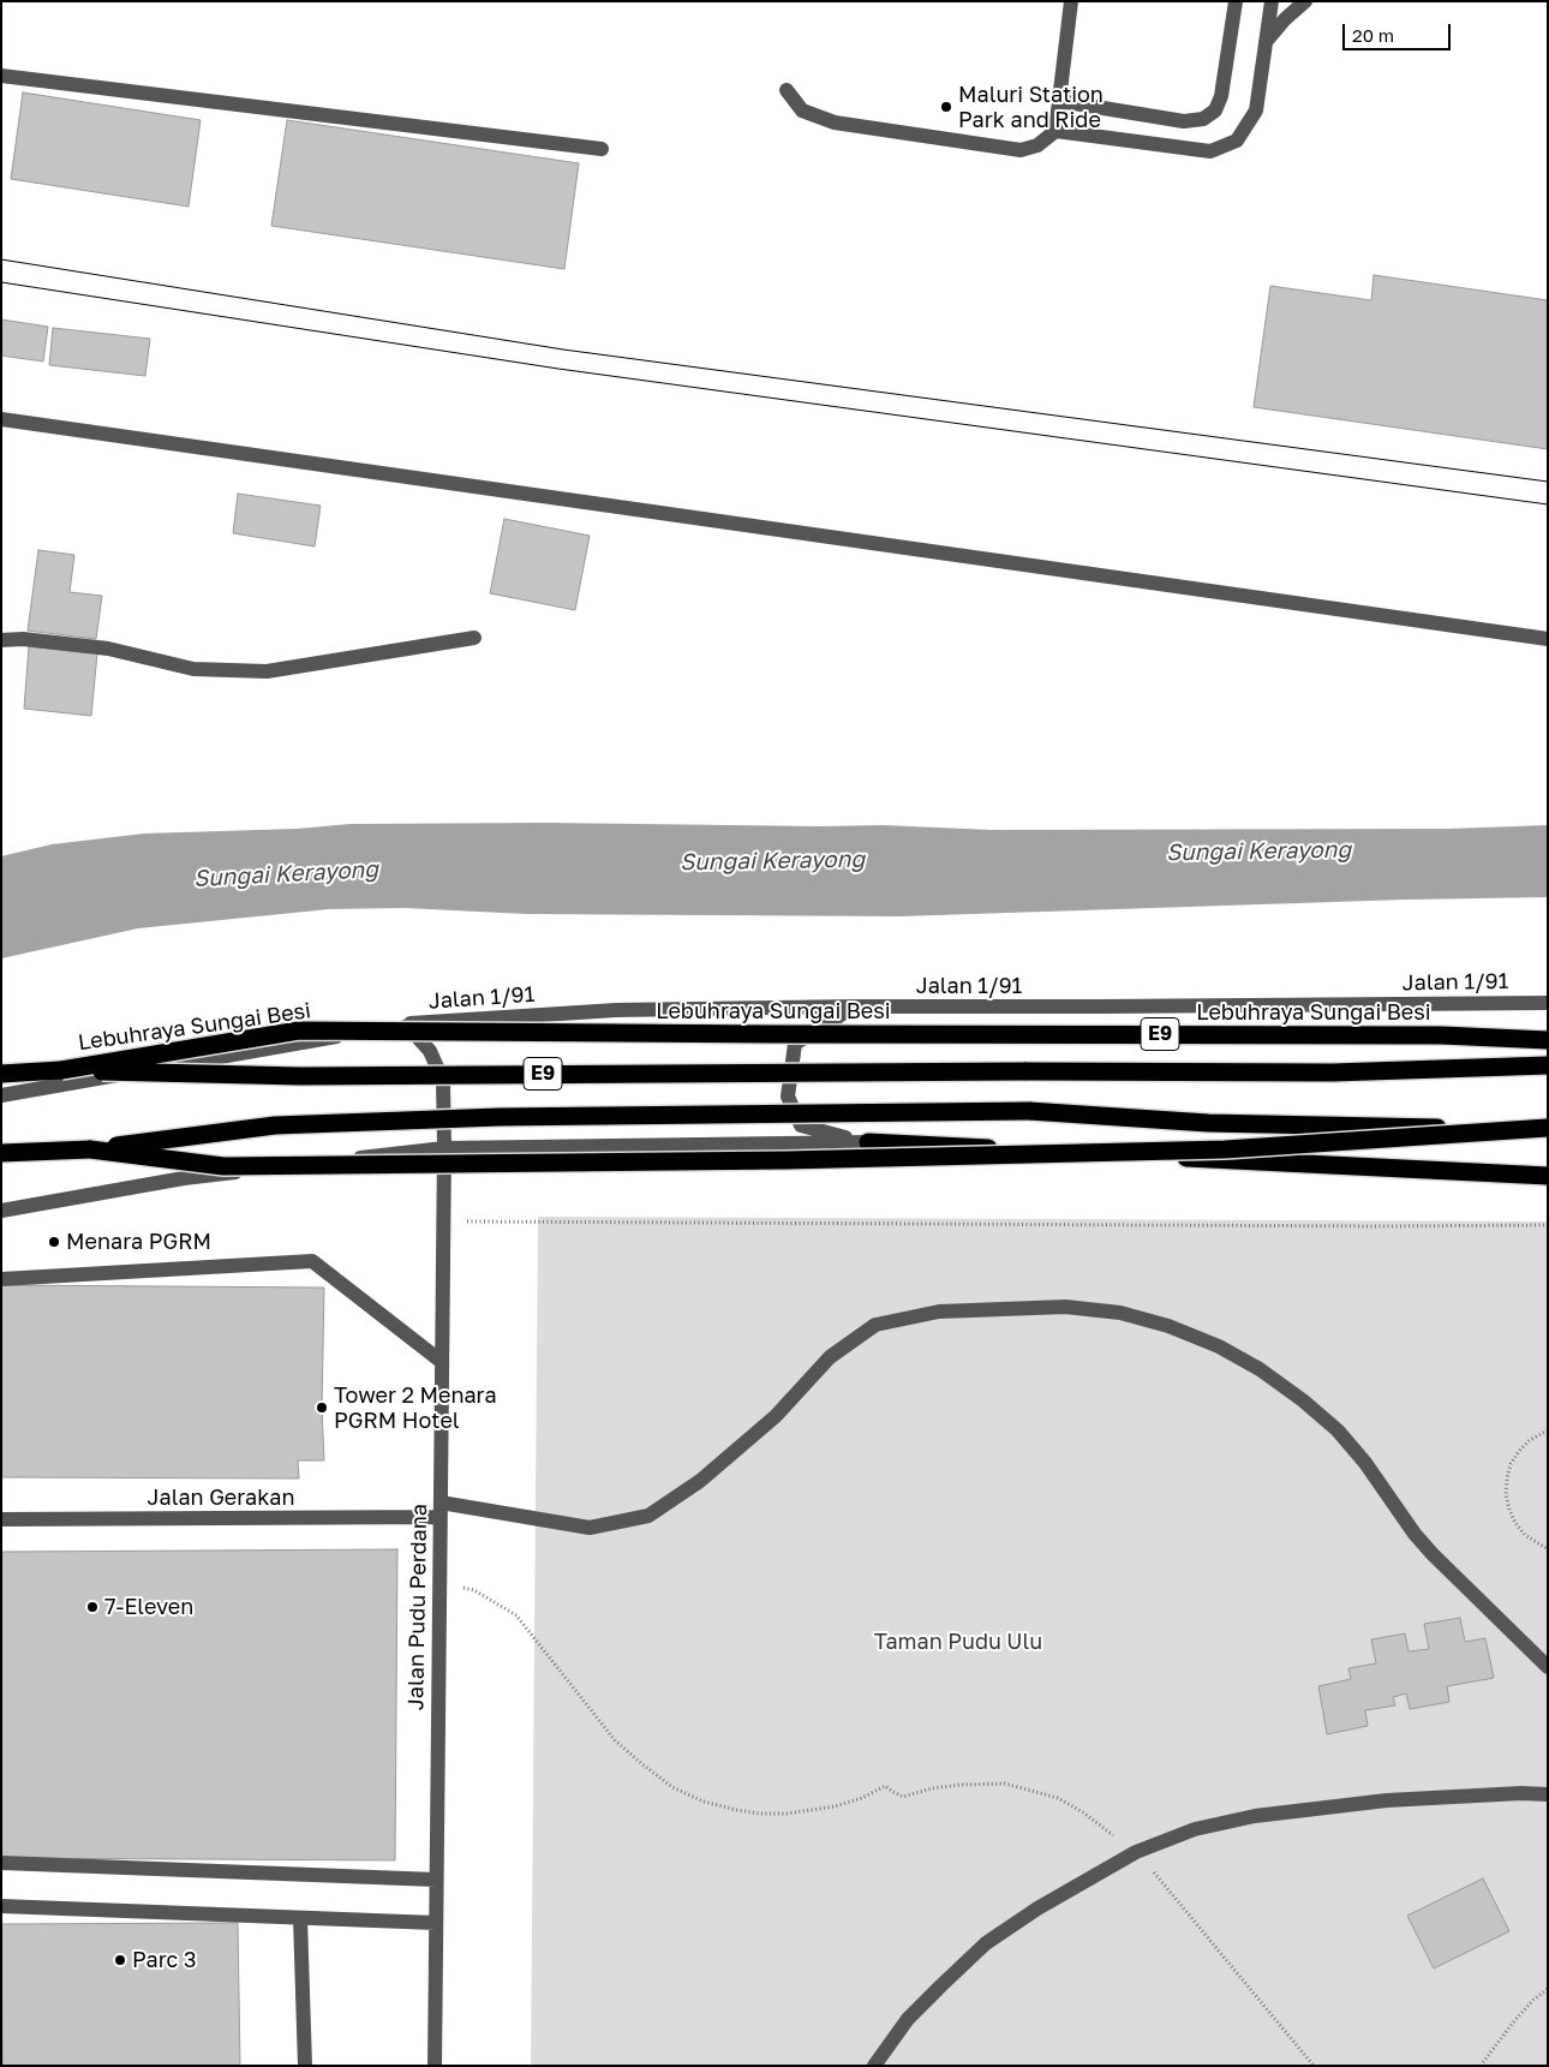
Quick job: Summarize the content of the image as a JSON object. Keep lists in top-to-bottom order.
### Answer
{
  "streets": {
    "highway": ["Lebuhraya Sungai Besi", "E9"],
    "street": ["Jalan 1/91", "Jalan Gerakan", "Jalan Pudu Perdana"]
  },
  "crossings": [
    ["Jalan 1/91", "Jalan Pudu Perdana"],
    ["Lebuhraya Sungai Besi", "E9"],
    ["Jalan Gerakan", "Jalan Pudu Perdana"]
  ],
  "water": ["Sungai Kerayong"],
  "parks": ["Taman Pudu Ulu"],
  "places": [
    "Maluri Station Park and Ride",
    "Menara PGRM",
    "Tower 2 Menara PGRM Hotel",
    "7-Eleven",
    "Parc 3"
  ],
  "scale_bar": "20 m"
}
